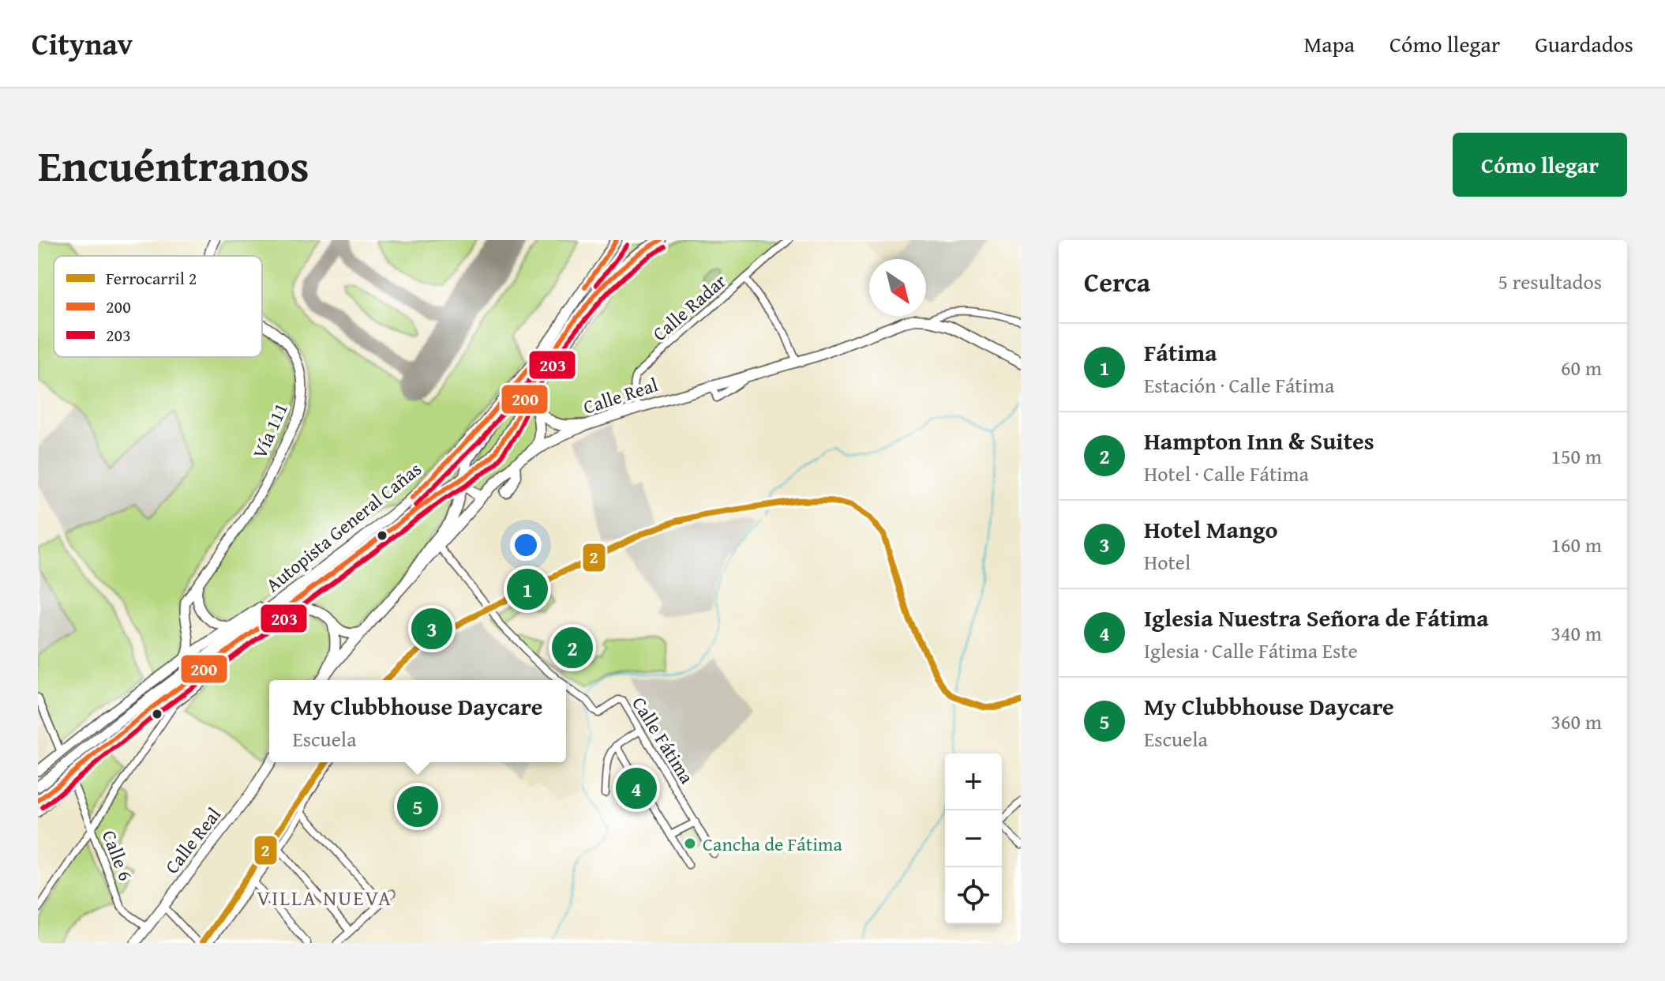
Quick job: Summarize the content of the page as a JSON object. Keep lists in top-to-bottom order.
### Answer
{
  "streets": {
    "main road": ["Calle Real", "Vía 111", "Autopista General Cañas"],
    "street": ["Calle Radar", "Calle Fátima", "Calle 6"]
  },
  "crossings": [
    ["Calle Radar", "Calle Real"],
    ["Calle Real", "Calle Fátima"],
    ["Calle Real", "Calle 6"]
  ],
  "districts": ["VILLA NUEVA"],
  "places": ["Cancha de Fátima"],
  "lines": ["transit line 200", "transit line 203", "rail line 2"],
  "legend": ["Ferrocarril 2", "200", "203"],
  "north": "bottom right",
  "page": {
    "header": "Citynav",
    "nav": ["Mapa", "Cómo llegar", "Guardados"],
    "title": "Encuéntranos",
    "buttons": "Cómo llegar",
    "heading": ["Cerca", "5 resultados"],
    "list": [
      {
        "mark": "1",
        "name": "Fátima",
        "note": "Estación · Calle Fátima",
        "value": "60 m"
      },
      {
        "mark": "2",
        "name": "Hampton Inn & Suites",
        "note": "Hotel · Calle Fátima",
        "value": "150 m"
      },
      {
        "mark": "3",
        "name": "Hotel Mango",
        "note": "Hotel",
        "value": "160 m"
      },
      {
        "mark": "4",
        "name": "Iglesia Nuestra Señora de Fátima",
        "note": "Iglesia · Calle Fátima Este",
        "value": "340 m"
      },
      {
        "mark": "5",
        "name": "My Clubbhouse Daycare",
        "note": "Escuela",
        "value": "360 m"
      }
    ],
    "pins": [
      "1",
      "3",
      "2",
      "4",
      "5"
    ],
    "popup": ["My Clubbhouse Daycare", "Escuela"],
    "map_buttons": ["+", "−"]
  }
}
